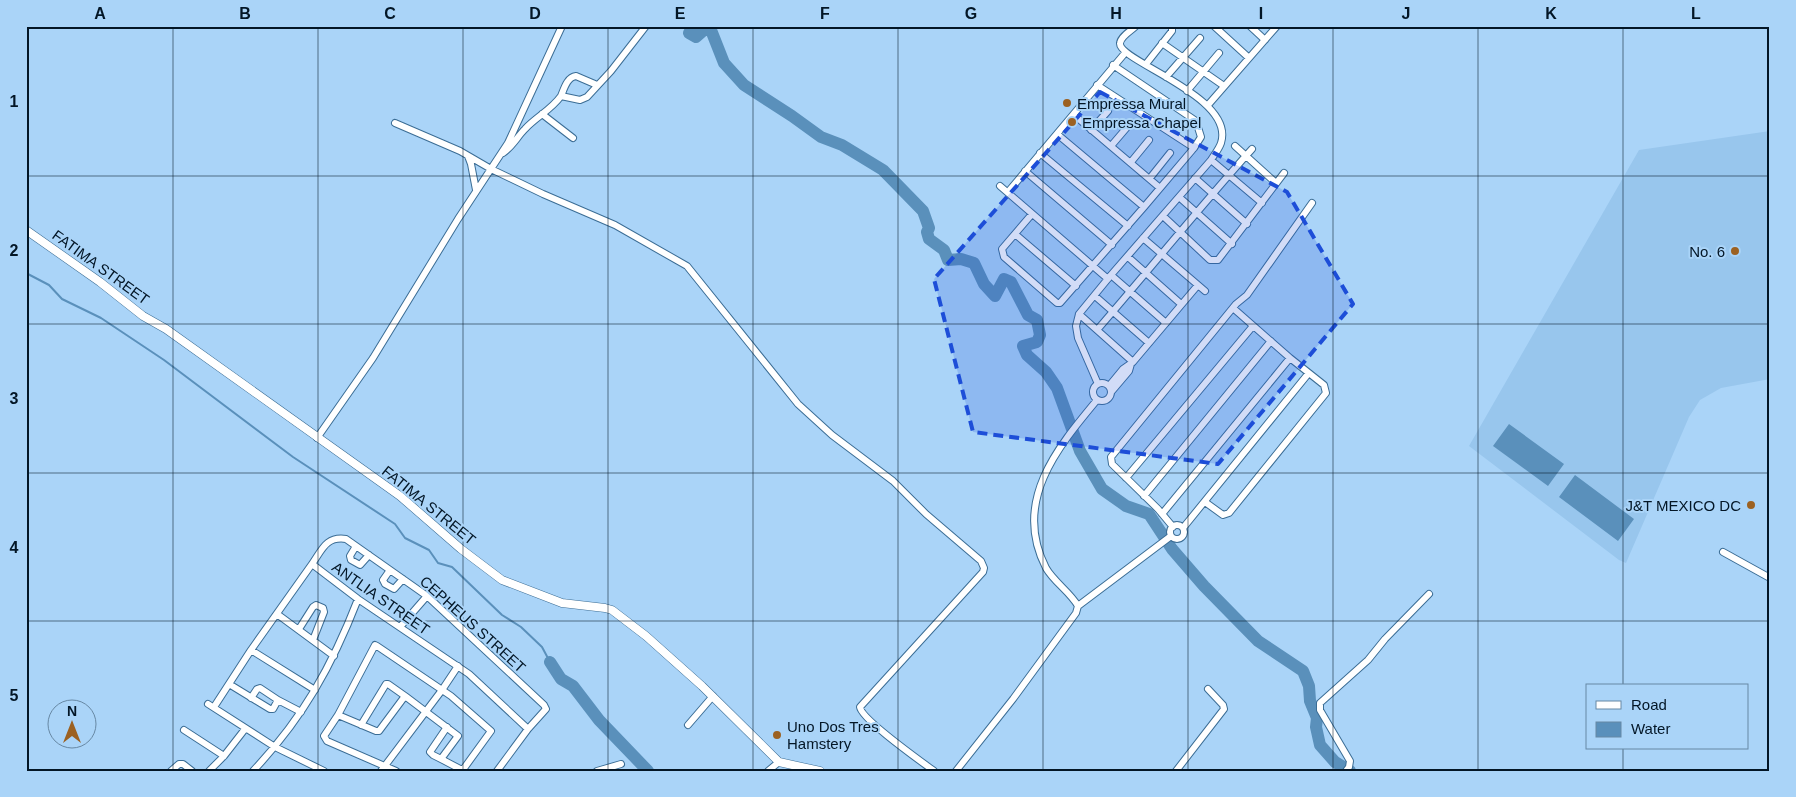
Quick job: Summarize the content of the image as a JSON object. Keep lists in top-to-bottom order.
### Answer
{
  "streets": {
    "street": ["FATIMA STREET", "ANTLIA STREET", "CEPHEUS STREET"]
  },
  "crossings": [
    ["ANTLIA STREET", "CEPHEUS STREET"]
  ],
  "places": [
    "Empressa Mural",
    "Empressa Chapel",
    "No. 6",
    "J&T MEXICO DC",
    "Uno Dos Tres Hamstery"
  ],
  "legend": ["Road", "Water"],
  "north": "top",
  "grid": {
    "columns": [
      "A",
      "B",
      "C",
      "D",
      "E",
      "F",
      "G",
      "H",
      "I",
      "J",
      "K",
      "L"
    ],
    "rows": [
      "1",
      "2",
      "3",
      "4",
      "5"
    ]
  }
}
